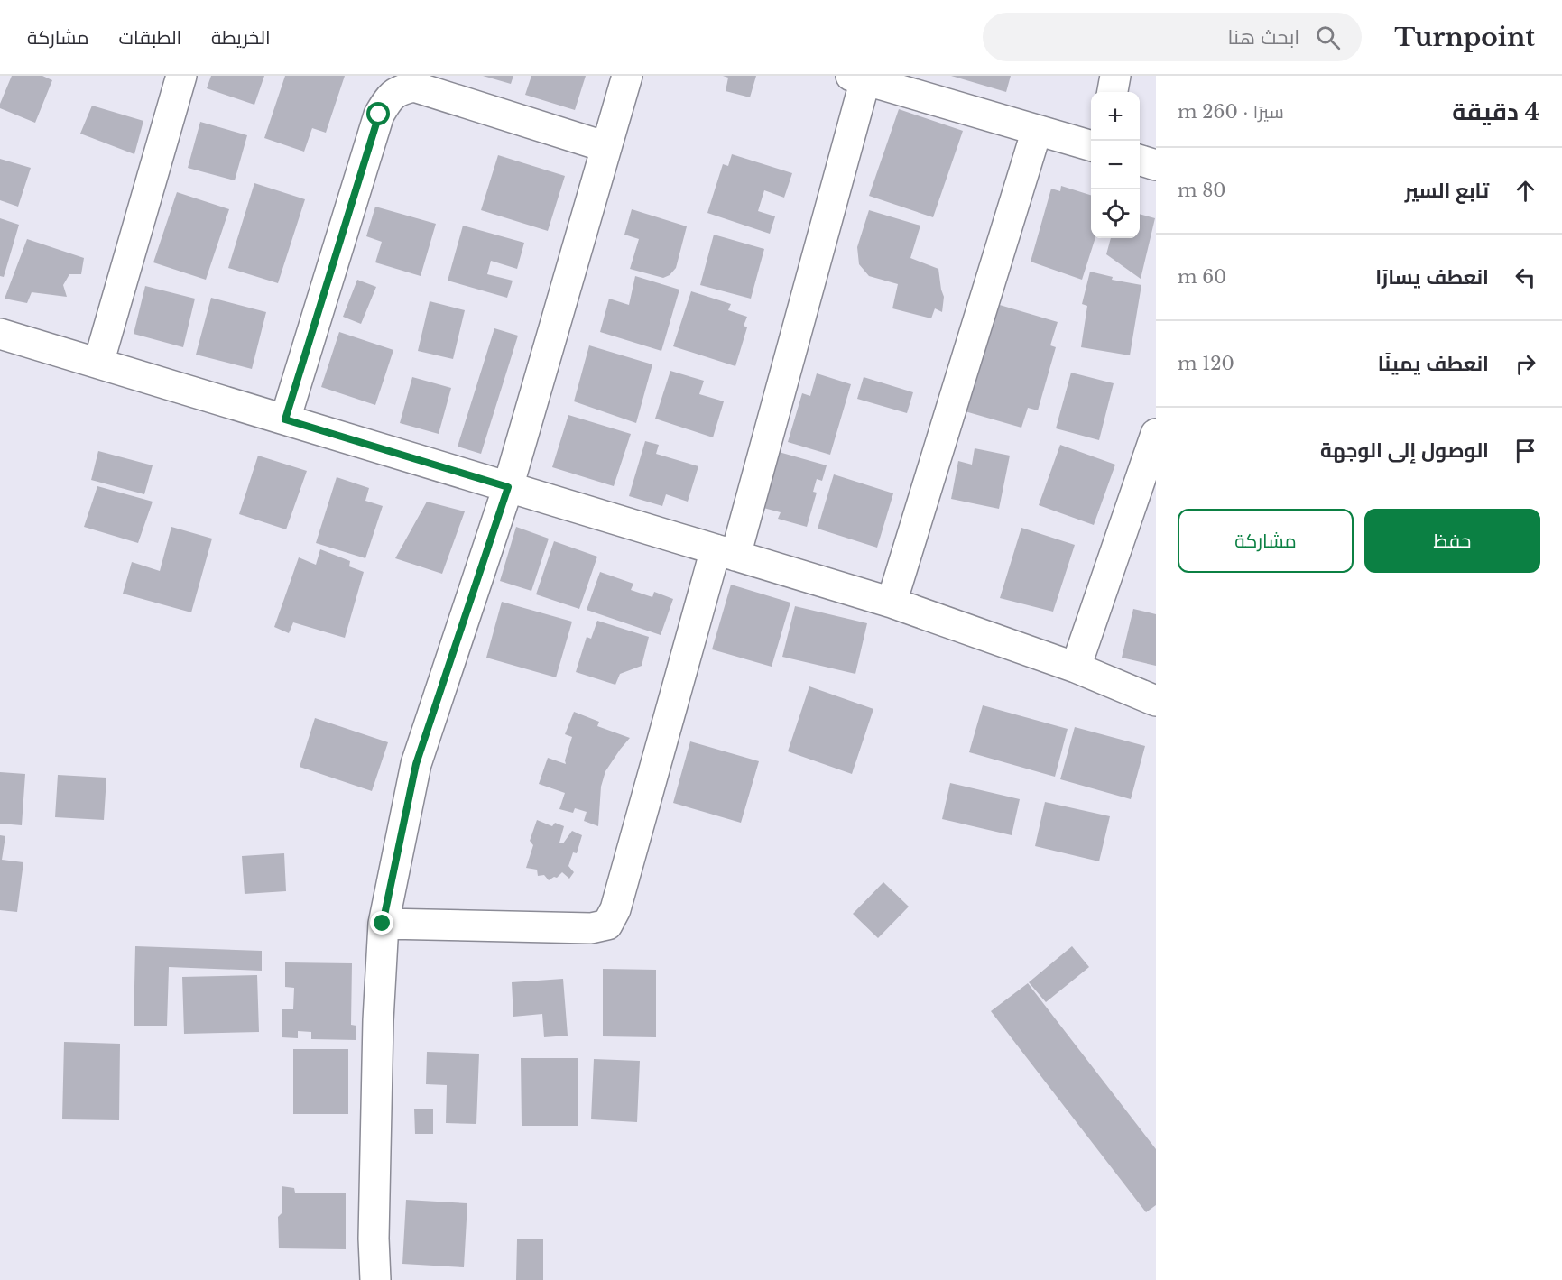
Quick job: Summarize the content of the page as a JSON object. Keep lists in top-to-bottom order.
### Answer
{
  "page": {
    "header": "Turnpoint",
    "search": "ابحث هنا",
    "nav": ["الخريطة", "الطبقات", "مشاركة"],
    "heading": ["4 دقيقة", "سيرًا · 260 m"],
    "map_buttons": ["+", "−"],
    "list": [
      ["تابع السير", "80 m"],
      ["انعطف يسارًا", "60 m"],
      ["انعطف يمينًا", "120 m"],
      "الوصول إلى الوجهة"
    ],
    "buttons": ["حفظ", "مشاركة"]
  }
}
